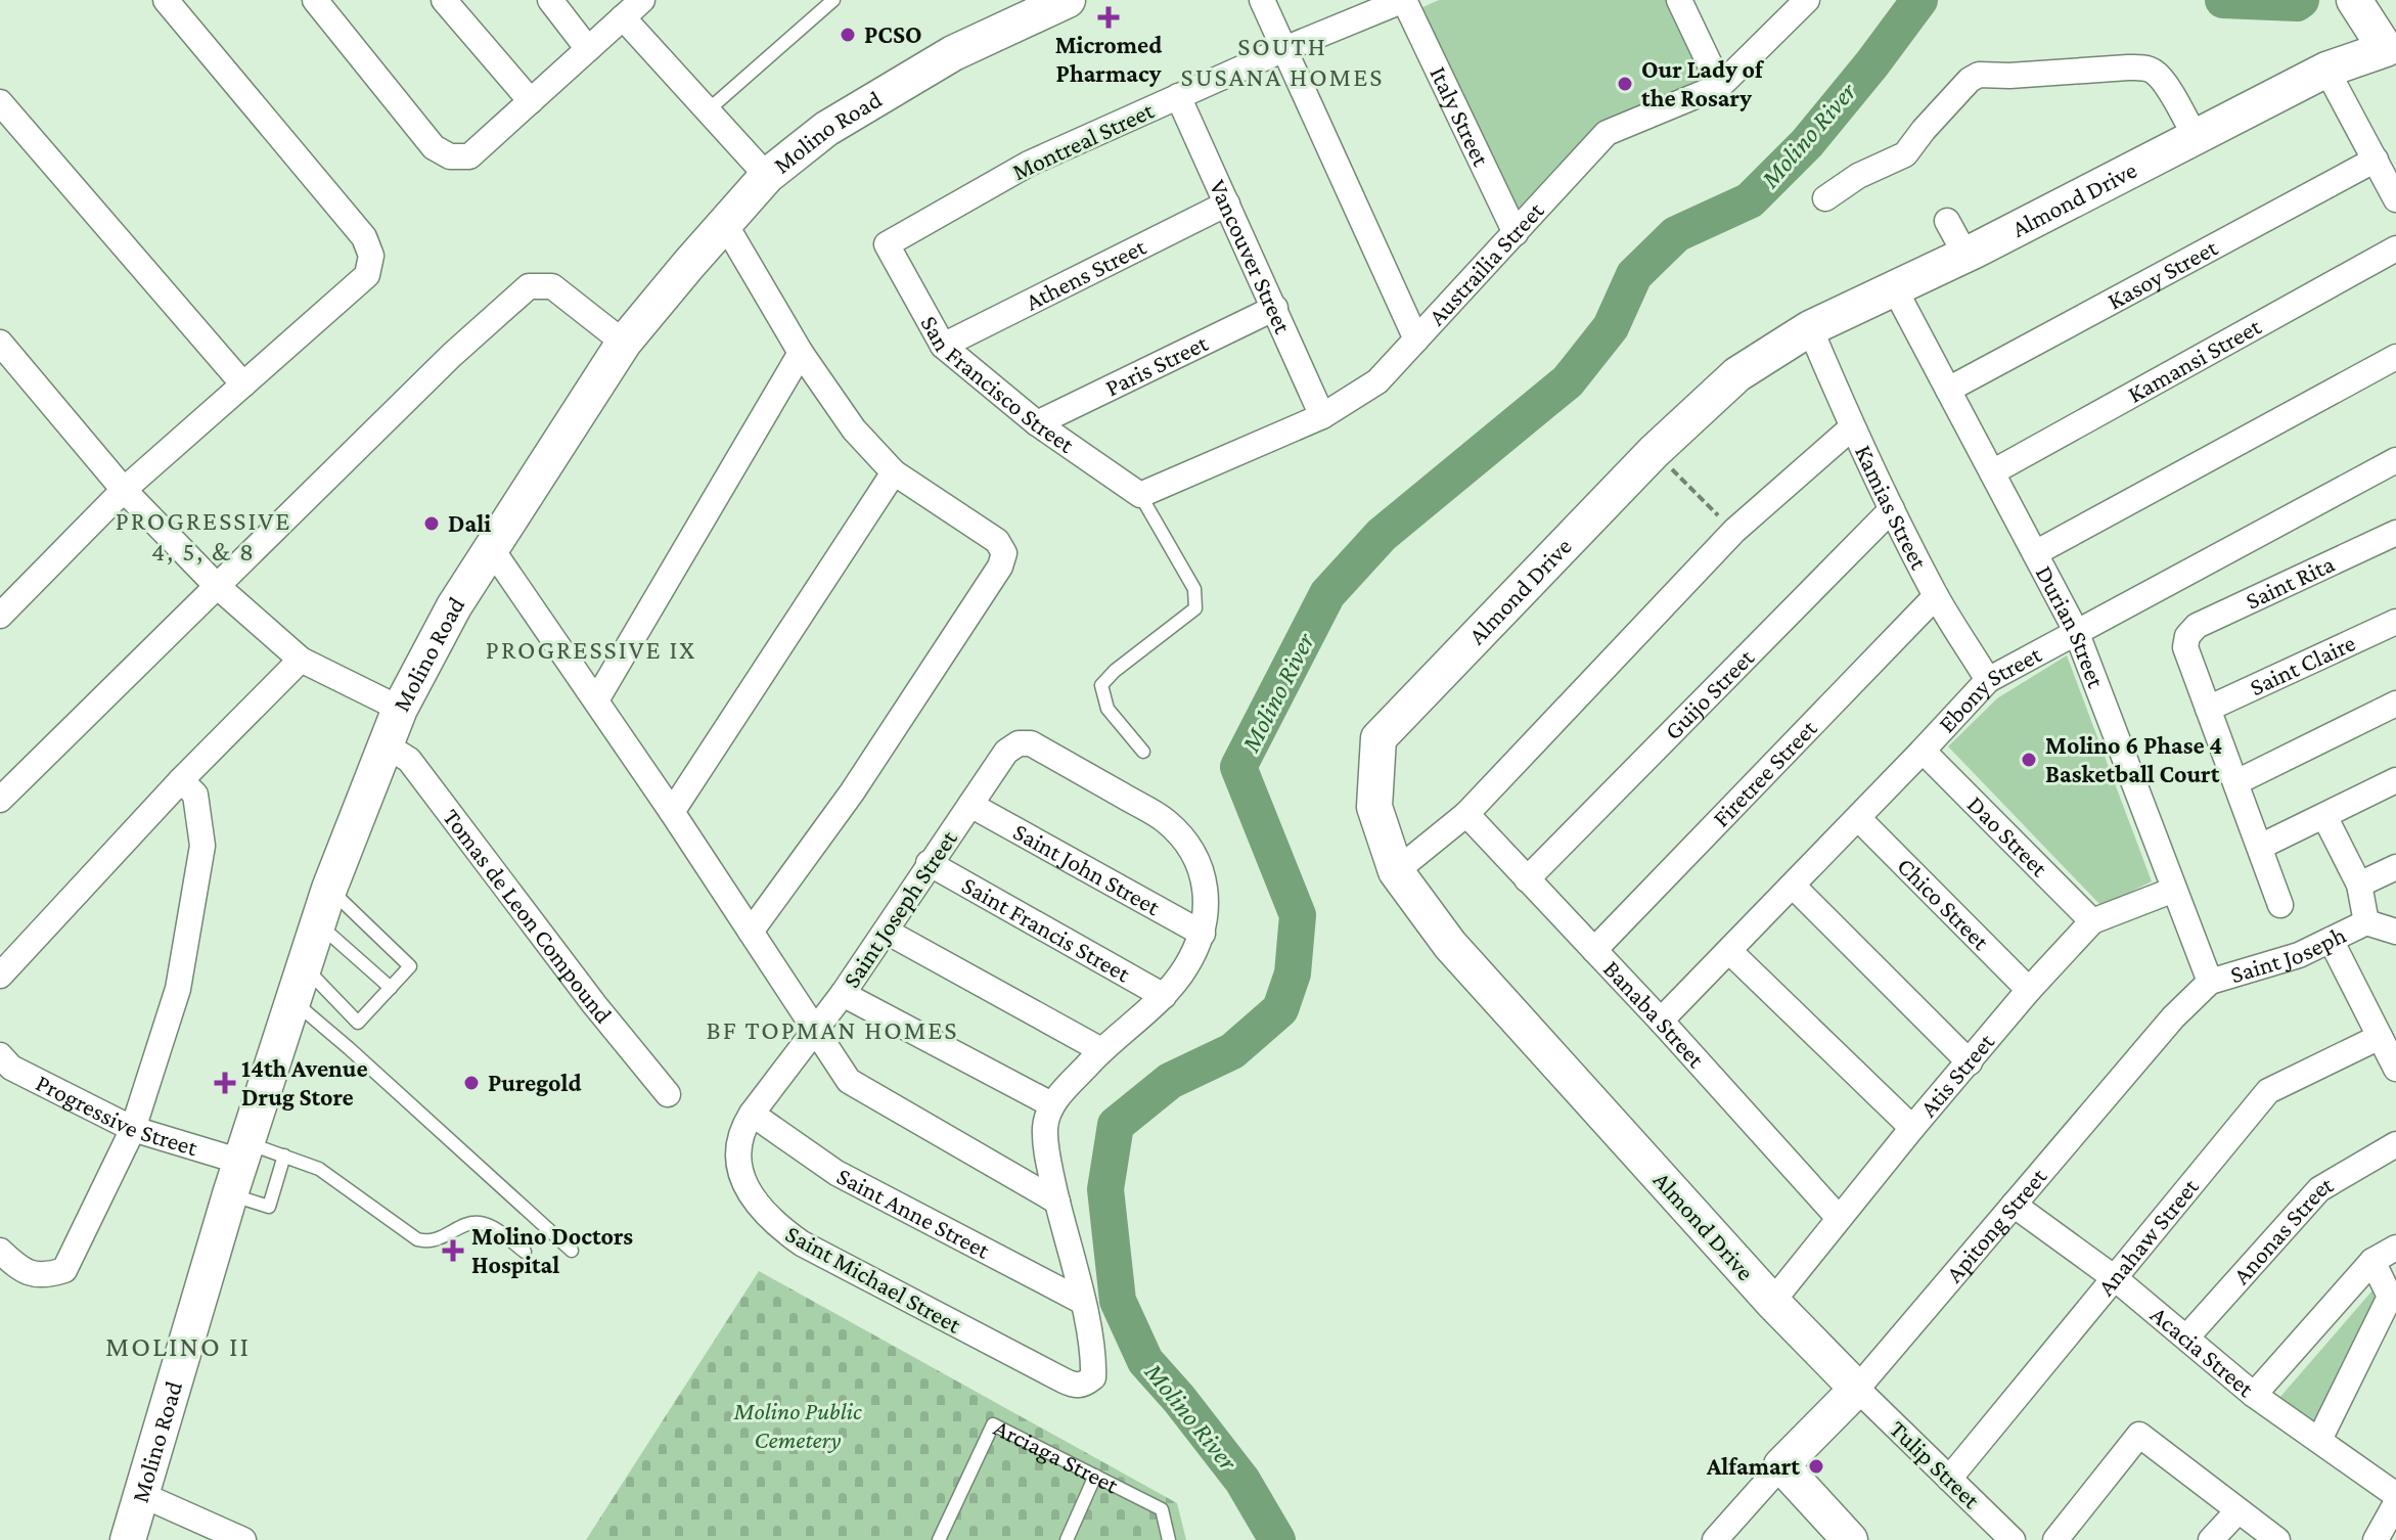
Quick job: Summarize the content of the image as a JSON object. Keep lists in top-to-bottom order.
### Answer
{
  "streets": {
    "street": [
      "Italy Street",
      "Molino Road",
      "Montreal Street",
      "Almond Drive",
      "Vancouver Street",
      "Austrailia Street",
      "Athens Street",
      "Kasoy Street",
      "Kamansi Street",
      "Paris Street",
      "San Francisco Street",
      "Kamias Street",
      "Saint Rita",
      "Durian Street",
      "Saint Claire",
      "Ebony Street",
      "Guijo Street",
      "Firetree Street",
      "Dao Street",
      "Saint John Street",
      "Chico Street",
      "Saint Joseph Street",
      "Tomas de Leon Compound",
      "Saint Francis Street",
      "Saint Joseph",
      "Banaba Street",
      "Atis Street",
      "Progressive Street",
      "Saint Anne Street",
      "Apitong Street",
      "Anonas Street",
      "Anahaw Street",
      "Saint Michael Street",
      "Acacia Street",
      "Tulip Street"
    ],
    "lane": ["Arciaga Street"]
  },
  "crossings": [
    ["Italy Street", "Montreal Street"],
    ["Italy Street", "Austrailia Street"],
    ["Molino Road", "Tomas de Leon Compound"],
    ["Molino Road", "Progressive Street"],
    ["Montreal Street", "Vancouver Street"],
    ["Montreal Street", "San Francisco Street"],
    ["Almond Drive", "Kamias Street"],
    ["Almond Drive", "Durian Street"],
    ["Almond Drive", "Atis Street"],
    ["Almond Drive", "Apitong Street"],
    ["Almond Drive", "Tulip Street"],
    ["Vancouver Street", "Austrailia Street"],
    ["Vancouver Street", "Athens Street"],
    ["Vancouver Street", "Paris Street"],
    ["Austrailia Street", "San Francisco Street"],
    ["Athens Street", "San Francisco Street"],
    ["Kasoy Street", "Durian Street"],
    ["Kamansi Street", "Durian Street"],
    ["Paris Street", "San Francisco Street"],
    ["Kamias Street", "Ebony Street"],
    ["Kamias Street", "Guijo Street"],
    ["Kamias Street", "Firetree Street"],
    ["Saint Rita", "Saint Claire"],
    ["Durian Street", "Ebony Street"],
    ["Durian Street", "Saint Joseph"],
    ["Durian Street", "Atis Street"],
    ["Durian Street", "Apitong Street"],
    ["Ebony Street", "Dao Street"],
    ["Ebony Street", "Chico Street"],
    ["Ebony Street", "Banaba Street"],
    ["Guijo Street", "Banaba Street"],
    ["Firetree Street", "Banaba Street"],
    ["Dao Street", "Atis Street"],
    ["Saint John Street", "Saint Joseph Street"],
    ["Chico Street", "Atis Street"],
    ["Saint Joseph Street", "Saint Francis Street"],
    ["Saint Joseph Street", "Saint Anne Street"],
    ["Saint Joseph Street", "Saint Michael Street"],
    ["Saint Joseph", "Apitong Street"],
    ["Banaba Street", "Atis Street"],
    ["Saint Anne Street", "Saint Michael Street"],
    ["Apitong Street", "Acacia Street"],
    ["Apitong Street", "Tulip Street"],
    ["Anonas Street", "Acacia Street"],
    ["Anahaw Street", "Acacia Street"],
    ["Anahaw Street", "Tulip Street"]
  ],
  "districts": [
    "SOUTH SUSANA HOMES",
    "PROGRESSIVE 4, 5, & 8",
    "PROGRESSIVE IX",
    "BF TOPMAN HOMES",
    "MOLINO II"
  ],
  "water": ["Molino River"],
  "parks": ["Molino Public Cemetery"],
  "places": {
    "health": ["Micromed Pharmacy", "14th Avenue Drug Store", "Molino Doctors Hospital"],
    "other": [
      "PCSO",
      "Our Lady of the Rosary",
      "Dali",
      "Molino 6 Phase 4 Basketball Court",
      "Puregold",
      "Alfamart"
    ]
  }
}
